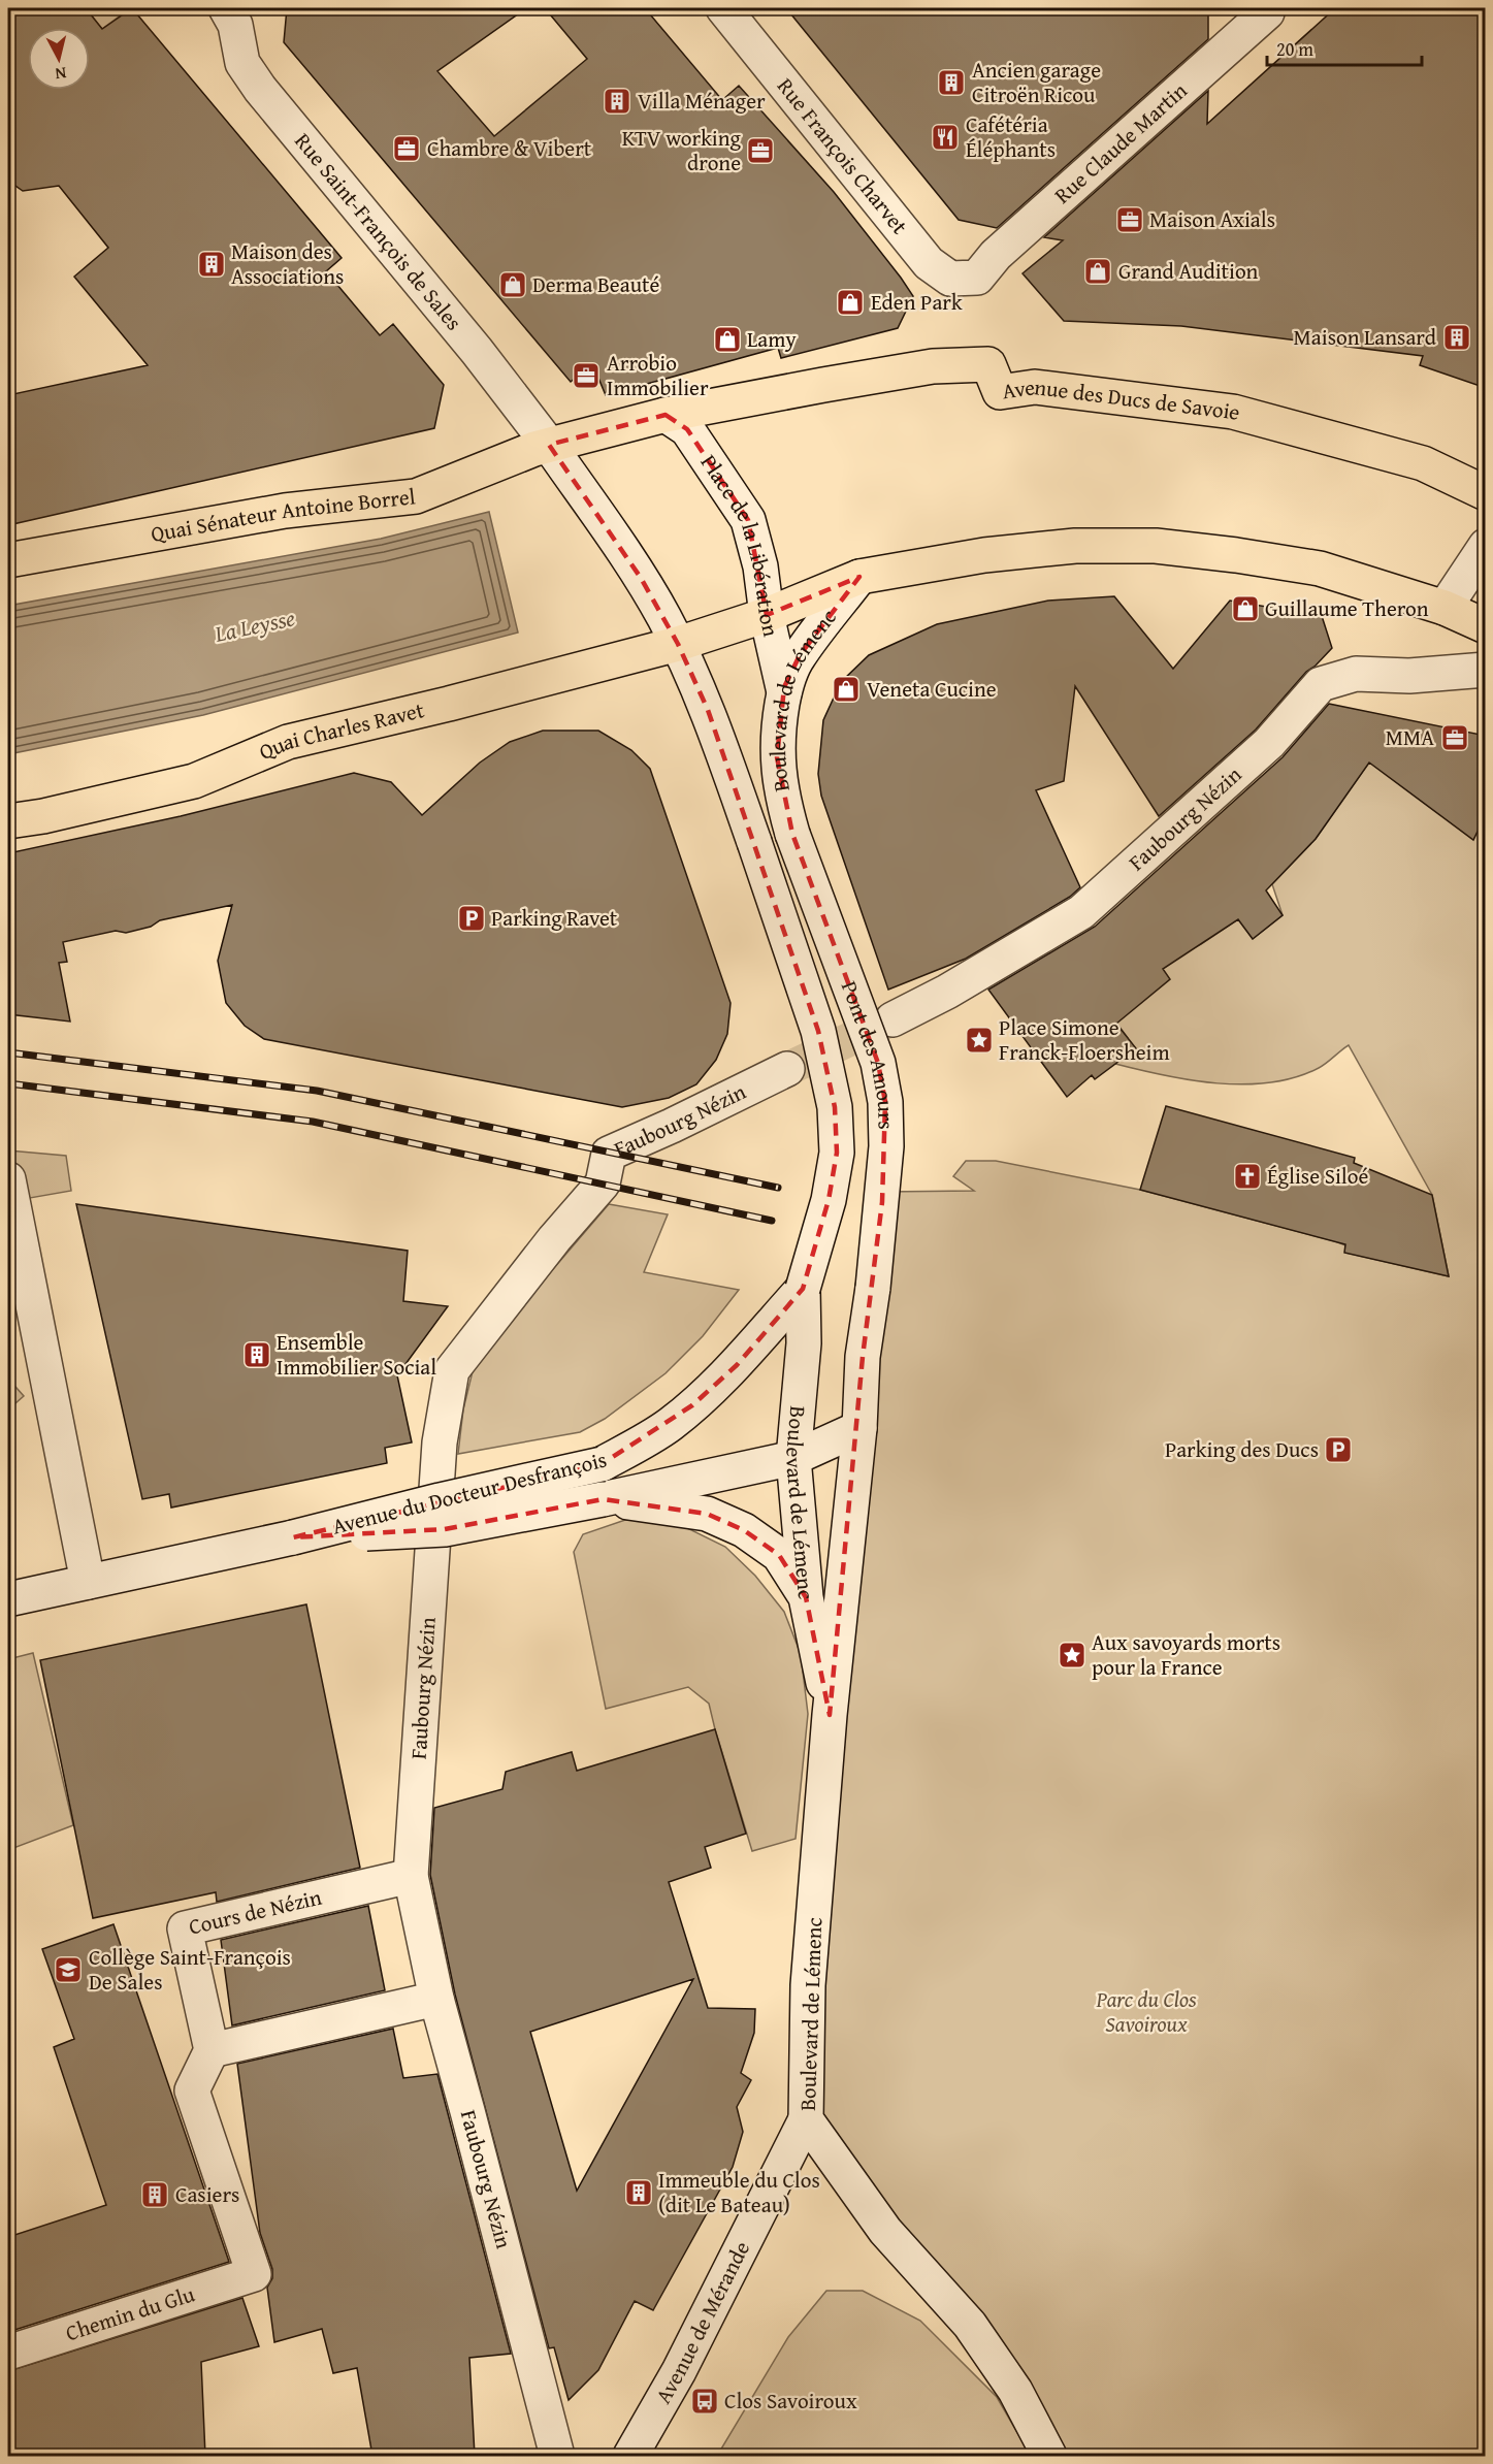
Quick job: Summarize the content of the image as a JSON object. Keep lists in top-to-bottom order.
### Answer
{
  "streets": {
    "main road": [
      "Rue Claude Martin",
      "Rue François Charvet",
      "Rue Saint-François de Sales",
      "Avenue des Ducs de Savoie",
      "Quai Sénateur Antoine Borrel",
      "Place de la Libération",
      "Boulevard de Lémenc",
      "Quai Charles Ravet",
      "Faubourg Nézin",
      "Pont des Amours",
      "Avenue du Docteur Desfrançois",
      "Cours de Nézin",
      "Chemin du Glu",
      "Avenue de Mérande"
    ]
  },
  "crossings": [
    ["Rue Claude Martin", "Rue François Charvet"],
    ["Rue Saint-François de Sales", "Avenue des Ducs de Savoie"],
    ["Rue Saint-François de Sales", "Quai Sénateur Antoine Borrel"],
    ["Avenue des Ducs de Savoie", "Quai Sénateur Antoine Borrel"],
    ["Avenue des Ducs de Savoie", "Place de la Libération"],
    ["Place de la Libération", "Boulevard de Lémenc"],
    ["Boulevard de Lémenc", "Pont des Amours"],
    ["Boulevard de Lémenc", "Avenue du Docteur Desfrançois"],
    ["Boulevard de Lémenc", "Avenue de Mérande"],
    ["Quai Charles Ravet", "Pont des Amours"],
    ["Faubourg Nézin", "Cours de Nézin"],
    ["Pont des Amours", "Avenue du Docteur Desfrançois"],
    ["Cours de Nézin", "Chemin du Glu"]
  ],
  "water": ["La Leysse"],
  "parks": ["Parc du Clos Savoiroux"],
  "places": {
    "building": [
      "Ancien garage Citroën Ricou",
      "Villa Ménager",
      "Maison des Associations",
      "Maison Lansard",
      "Ensemble Immobilier Social",
      "Immeuble du Clos (dit Le Bateau)",
      "Casiers"
    ],
    "restaurant": ["Cafétéria Éléphants"],
    "office": [
      "Chambre & Vibert",
      "KTV working drone",
      "Maison Axials",
      "Arrobio Immobilier",
      "MMA"
    ],
    "shop": [
      "Grand Audition",
      "Derma Beauté",
      "Eden Park",
      "Lamy",
      "Guillaume Theron",
      "Veneta Cucine"
    ],
    "parking": ["Parking Ravet", "Parking des Ducs"],
    "place": ["Place Simone Franck-Floersheim", "Aux savoyards morts pour la France"],
    "church": ["Église Siloé"],
    "school or university": ["Collège Saint-François De Sales"],
    "bus stop": ["Clos Savoiroux"]
  },
  "scale_bar": "20 m",
  "north": "bottom"
}
